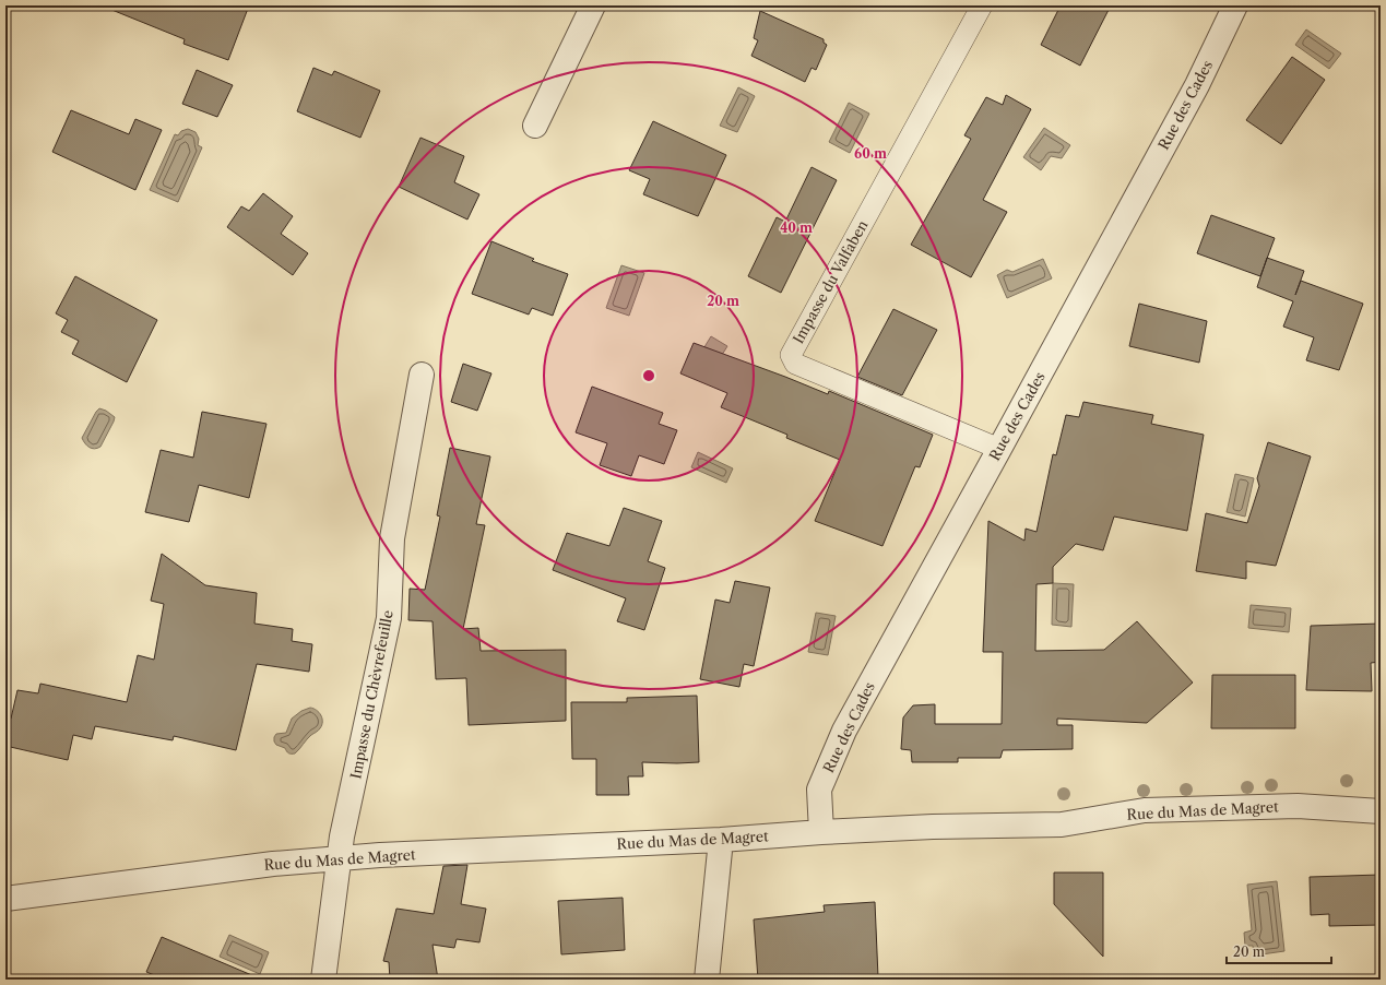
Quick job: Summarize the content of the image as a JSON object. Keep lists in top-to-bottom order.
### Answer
{
  "streets": {
    "street": ["Rue des Cades", "Impasse du Chèvrefeuille", "Rue du Mas de Magret"],
    "lane": ["Impasse du Valfaben"]
  },
  "crossings": [
    ["Rue des Cades", "Impasse du Valfaben"],
    ["Rue des Cades", "Rue du Mas de Magret"],
    ["Impasse du Chèvrefeuille", "Rue du Mas de Magret"]
  ],
  "scale_bar": "20 m",
  "rings": ["60 m", "40 m", "20 m"]
}
